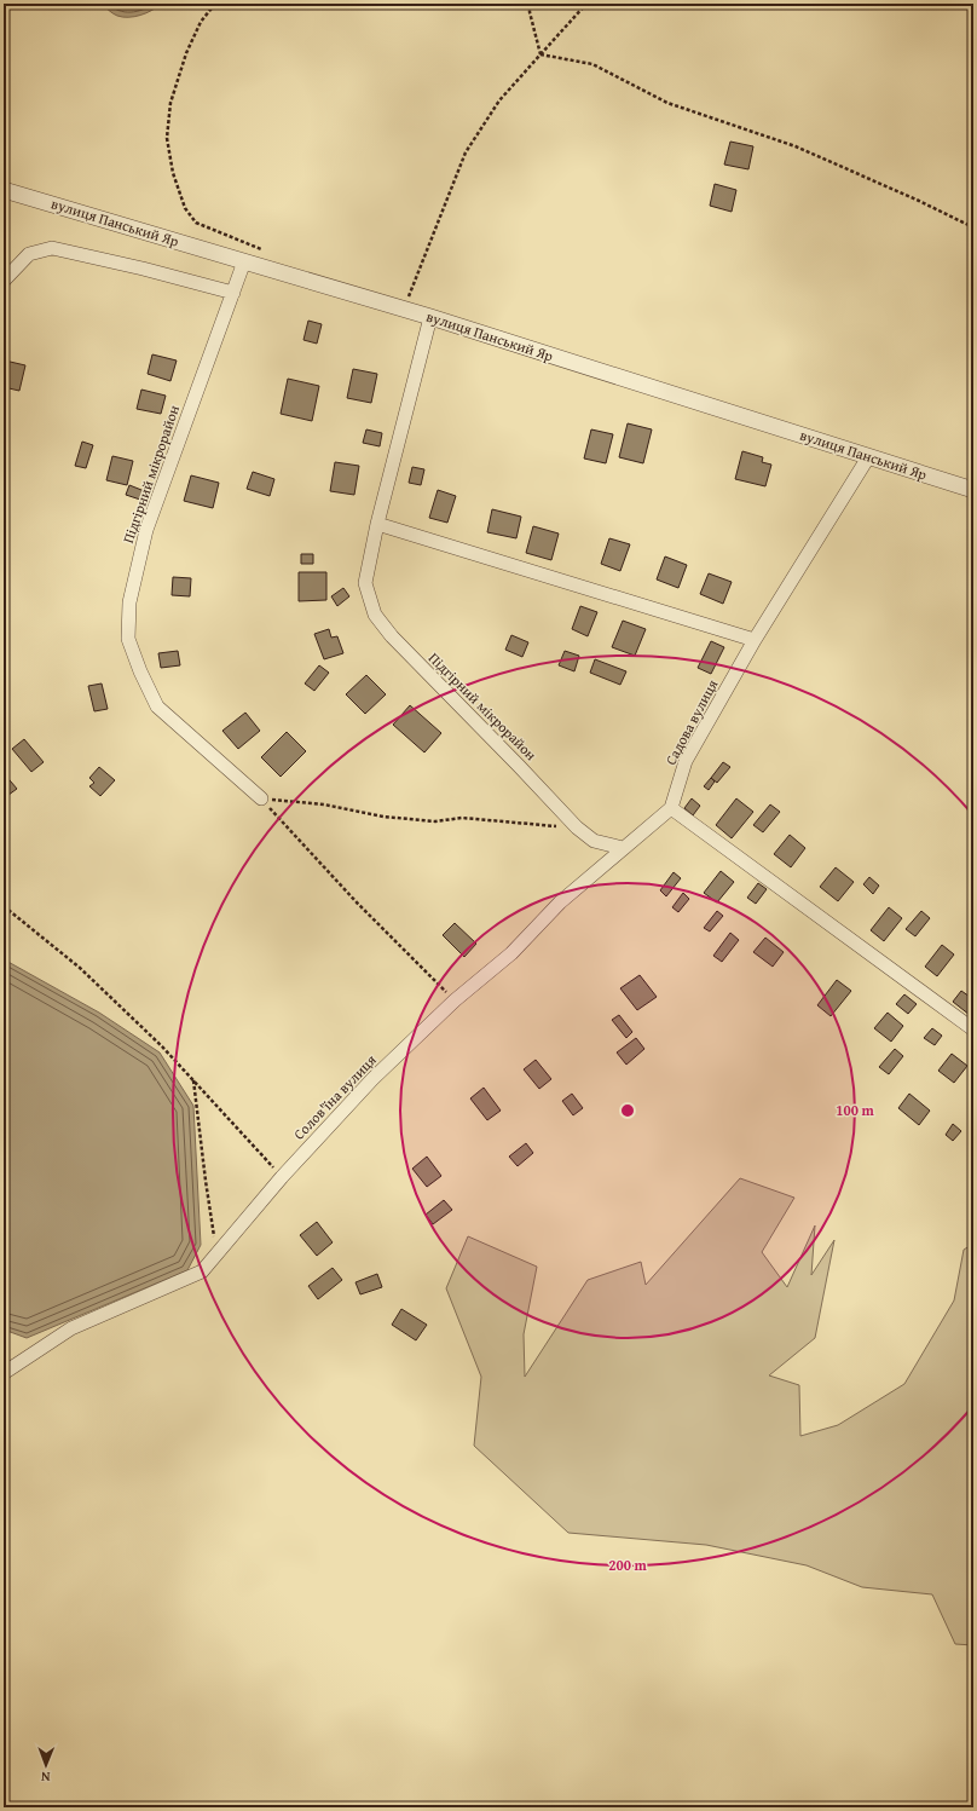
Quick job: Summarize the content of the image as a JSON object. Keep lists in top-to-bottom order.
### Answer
{
  "streets": {
    "street": [
      "вулиця Панський Яр",
      "Підгірний мікрорайон",
      "Садова вулиця",
      "Солов'їна вулиця"
    ]
  },
  "crossings": [
    ["вулиця Панський Яр", "Підгірний мікрорайон"],
    ["вулиця Панський Яр", "Садова вулиця"],
    ["Підгірний мікрорайон", "Солов'їна вулиця"],
    ["Садова вулиця", "Солов'їна вулиця"]
  ],
  "north": "bottom",
  "rings": ["100 m", "200 m"]
}
